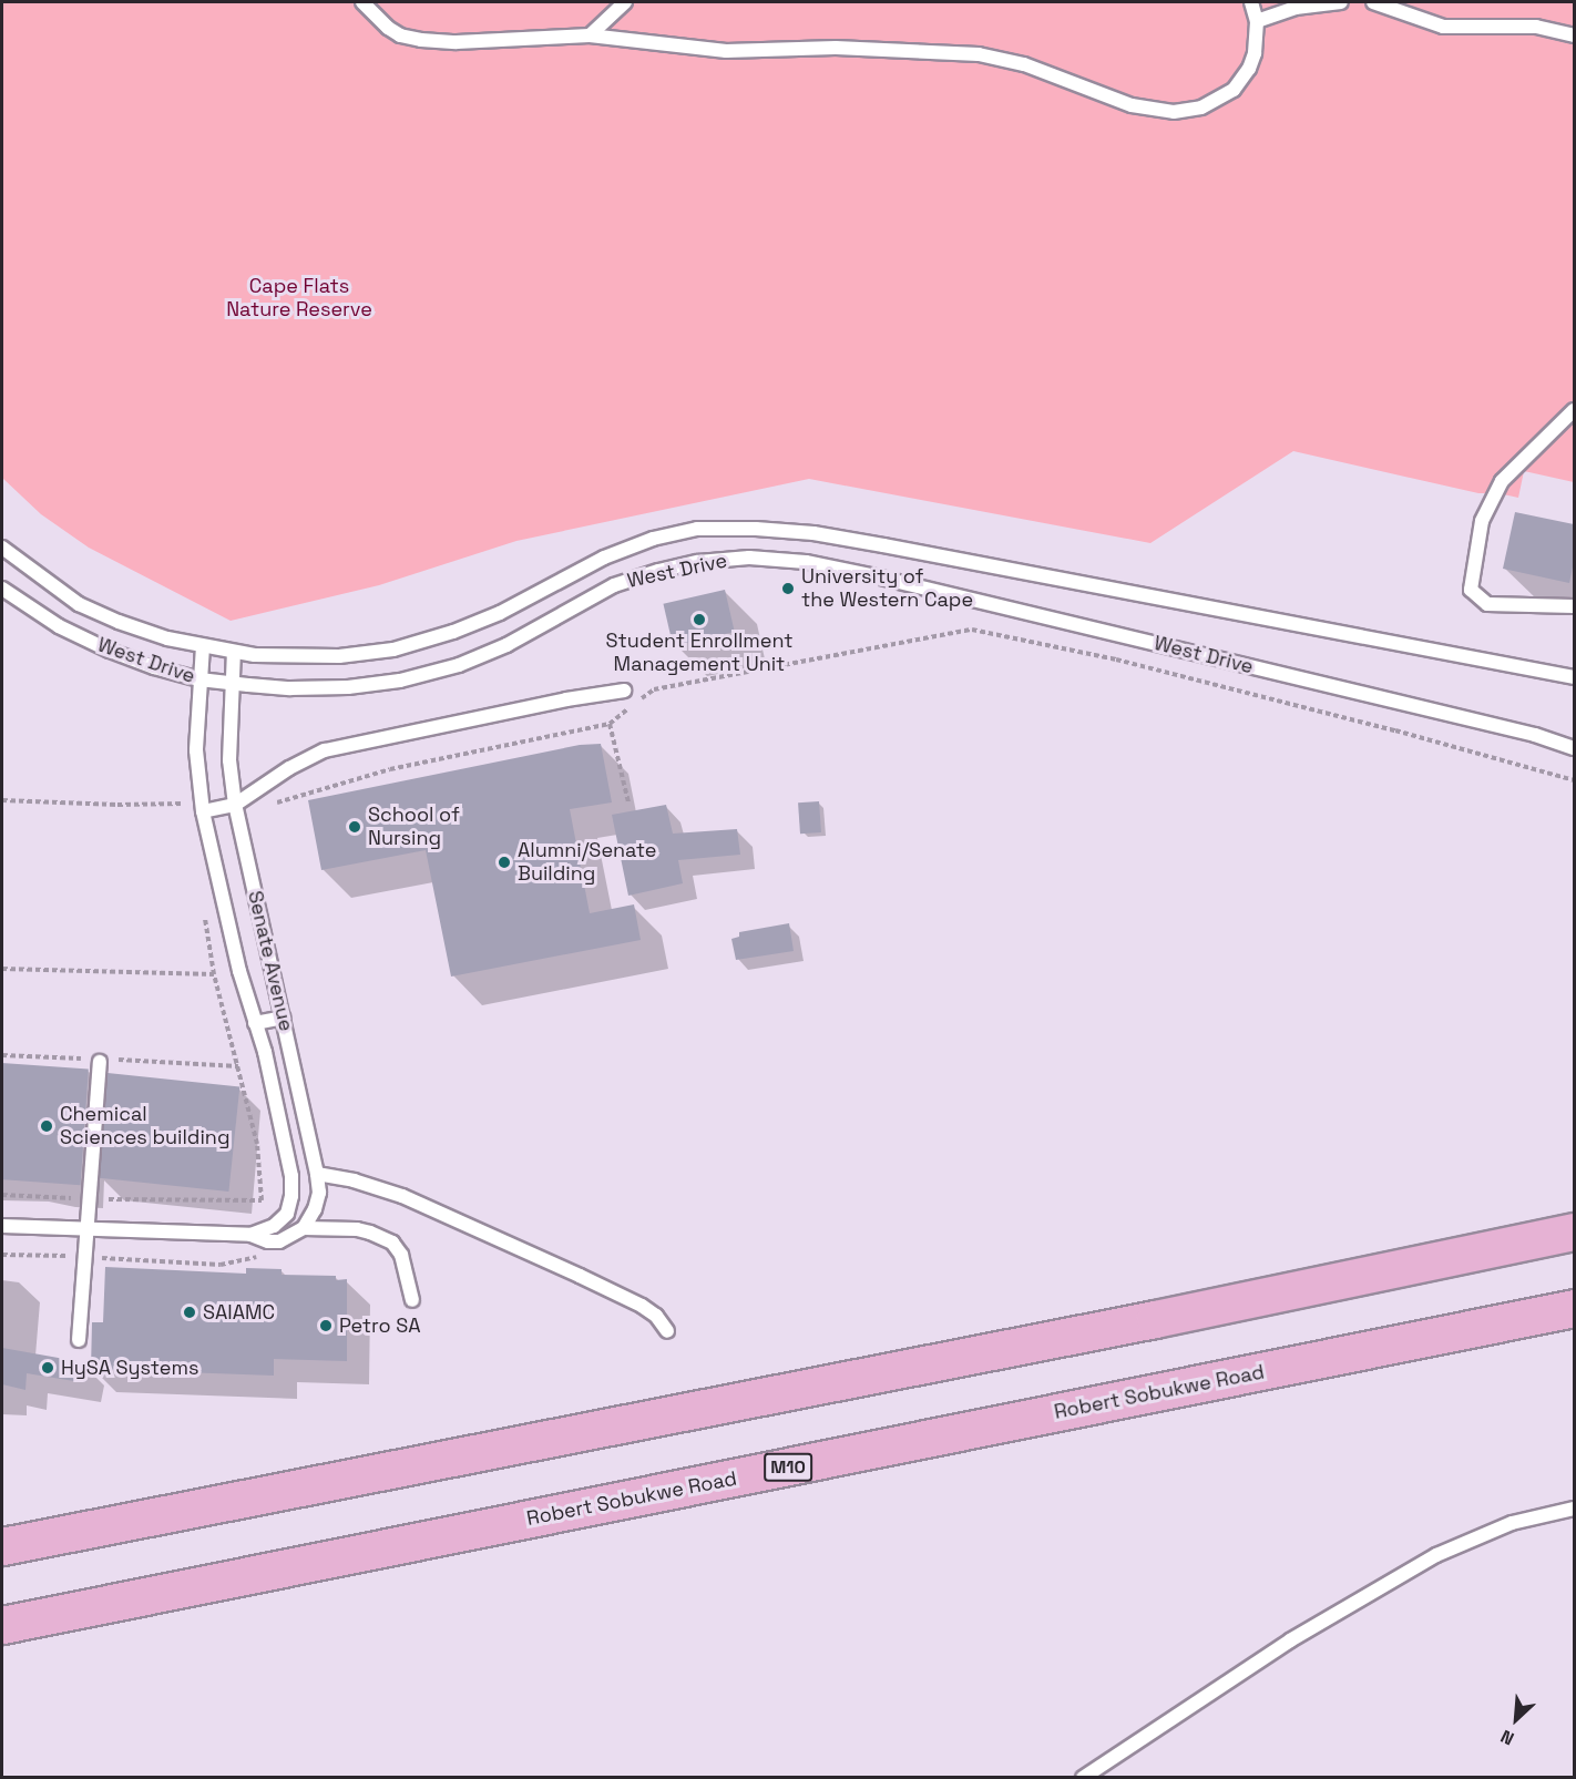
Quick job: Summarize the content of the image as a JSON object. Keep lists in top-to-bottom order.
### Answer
{
  "streets": {
    "main road": ["Robert Sobukwe Road", "M10"],
    "lane": ["West Drive", "Senate Avenue"]
  },
  "crossings": [
    ["West Drive", "Senate Avenue"]
  ],
  "parks": ["Cape Flats Nature Reserve"],
  "places": [
    "University of the Western Cape",
    "Student Enrollment Management Unit",
    "School of Nursing",
    "Alumni/Senate Building",
    "Chemical Sciences building",
    "SAIAMC",
    "Petro SA",
    "HySA Systems"
  ],
  "north": "bottom left"
}
